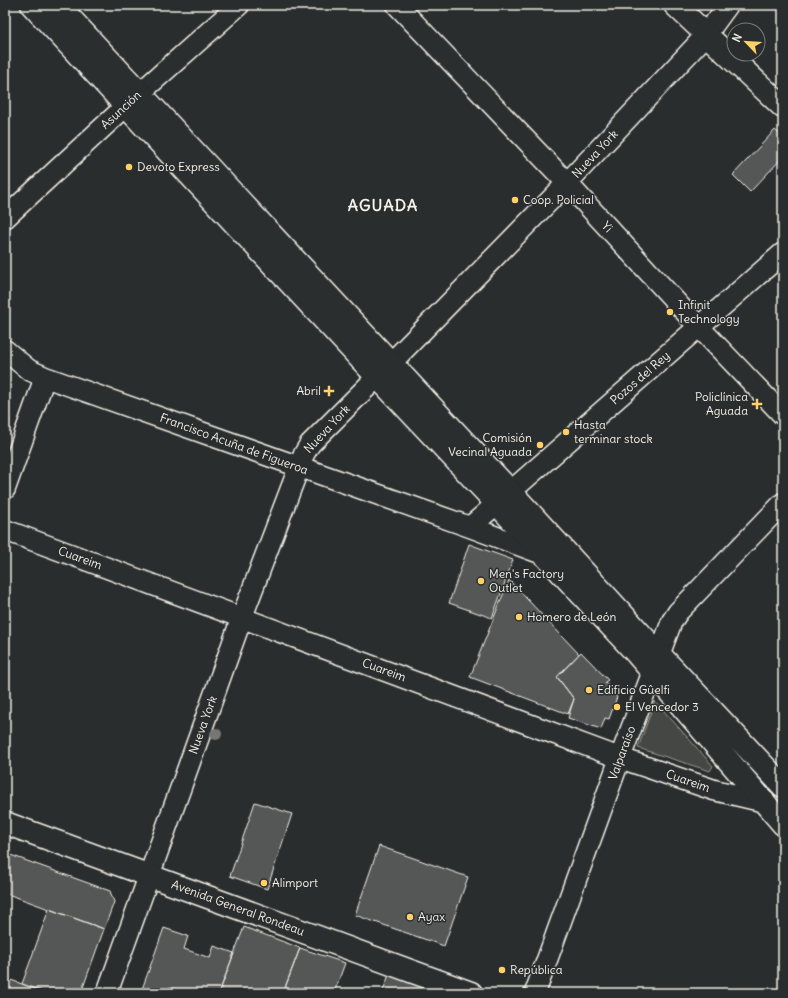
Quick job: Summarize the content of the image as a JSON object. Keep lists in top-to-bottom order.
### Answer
{
  "streets": {
    "main road": ["Avenida General Rondeau"],
    "street": [
      "Asunción",
      "Nueva York",
      "Yi",
      "Pozos del Rey",
      "Francisco Acuña de Figueroa",
      "Cuareim",
      "Valparaíso"
    ]
  },
  "crossings": [
    ["Nueva York", "Yi"],
    ["Nueva York", "Francisco Acuña de Figueroa"],
    ["Nueva York", "Cuareim"],
    ["Nueva York", "Avenida General Rondeau"],
    ["Yi", "Pozos del Rey"],
    ["Cuareim", "Valparaíso"]
  ],
  "districts": ["AGUADA"],
  "places": {
    "other": [
      "Devoto Express",
      "Coop. Policial",
      "Infinit Technology",
      "Hasta terminar stock",
      "Comisión Vecinal Aguada",
      "Men's Factory Outlet",
      "Homero de León",
      "Edificio Gûelfi",
      "El Vencedor 3",
      "Alimport",
      "Ayax",
      "República"
    ],
    "health": ["Abril", "Policlínica Aguada"]
  },
  "north": "top left"
}
